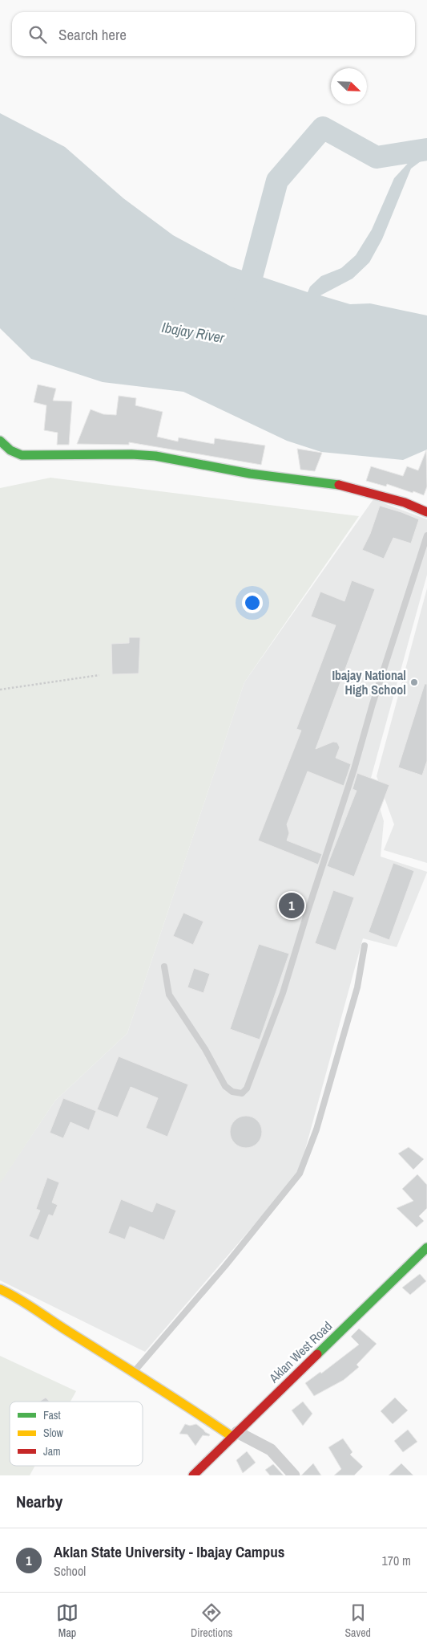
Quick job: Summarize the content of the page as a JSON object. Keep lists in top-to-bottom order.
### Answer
{
  "streets": {
    "street": ["Aklan West Road"]
  },
  "water": ["Ibajay River"],
  "places": ["Ibajay National High School"],
  "legend": ["Fast", "Slow", "Jam"],
  "north": "bottom right",
  "page": {
    "search": "Search here",
    "pins": "1",
    "heading": "Nearby",
    "list": [
      {
        "mark": "1",
        "name": "Aklan State University - Ibajay Campus",
        "note": "School",
        "value": "170 m"
      }
    ],
    "nav": ["Map", "Directions", "Saved"]
  }
}
